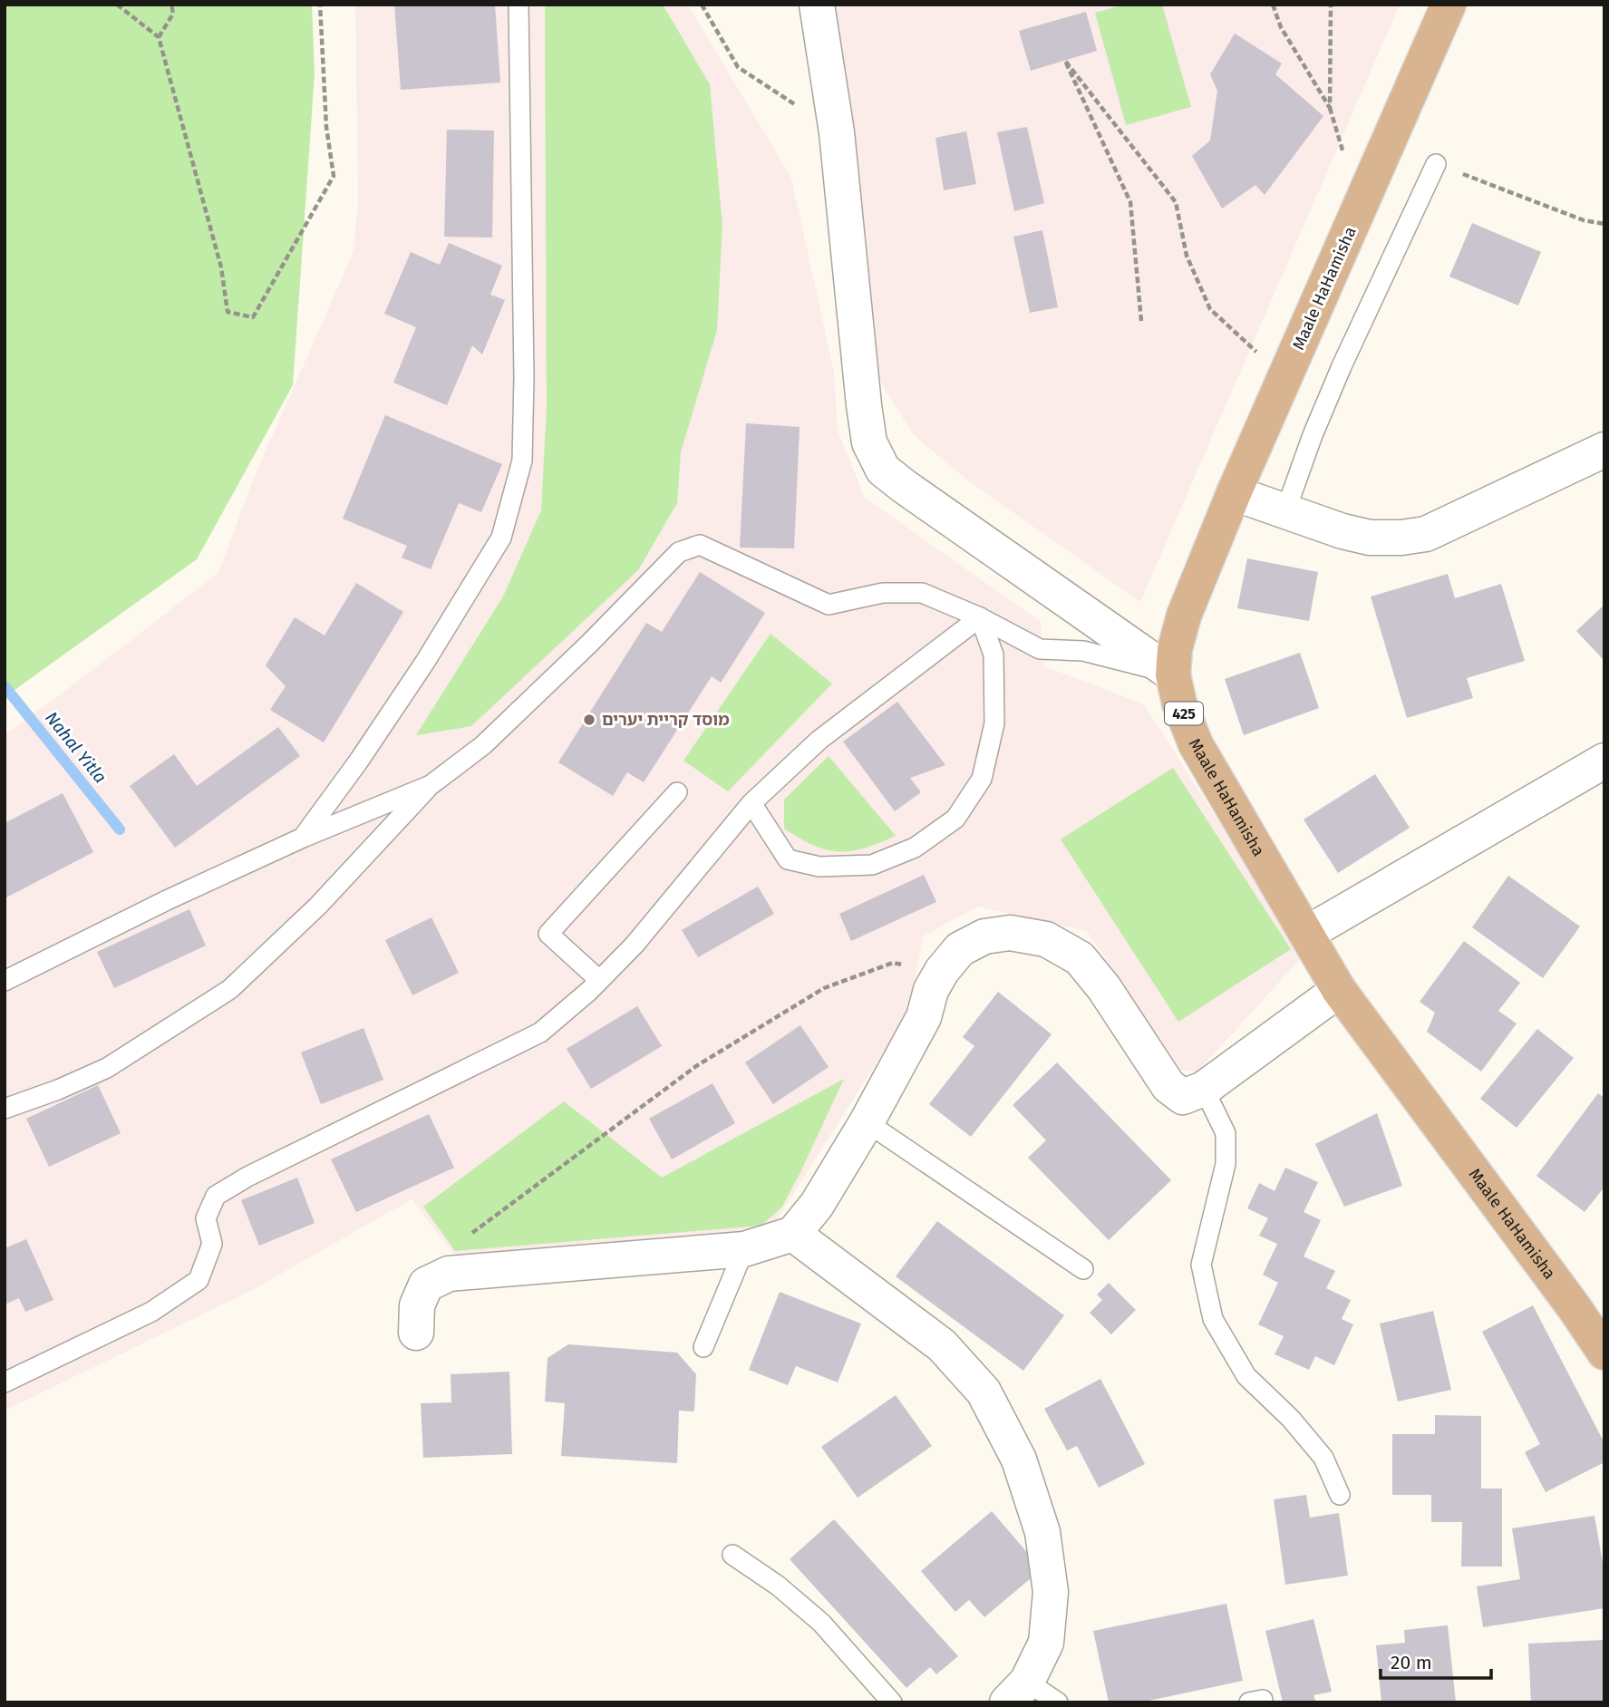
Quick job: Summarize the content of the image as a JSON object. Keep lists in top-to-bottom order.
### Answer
{
  "streets": {
    "main road": ["Maale HaHamisha", "425"]
  },
  "water": ["Nahal Yitla"],
  "places": ["מוסד קריית יערים"],
  "scale_bar": "20 m"
}
